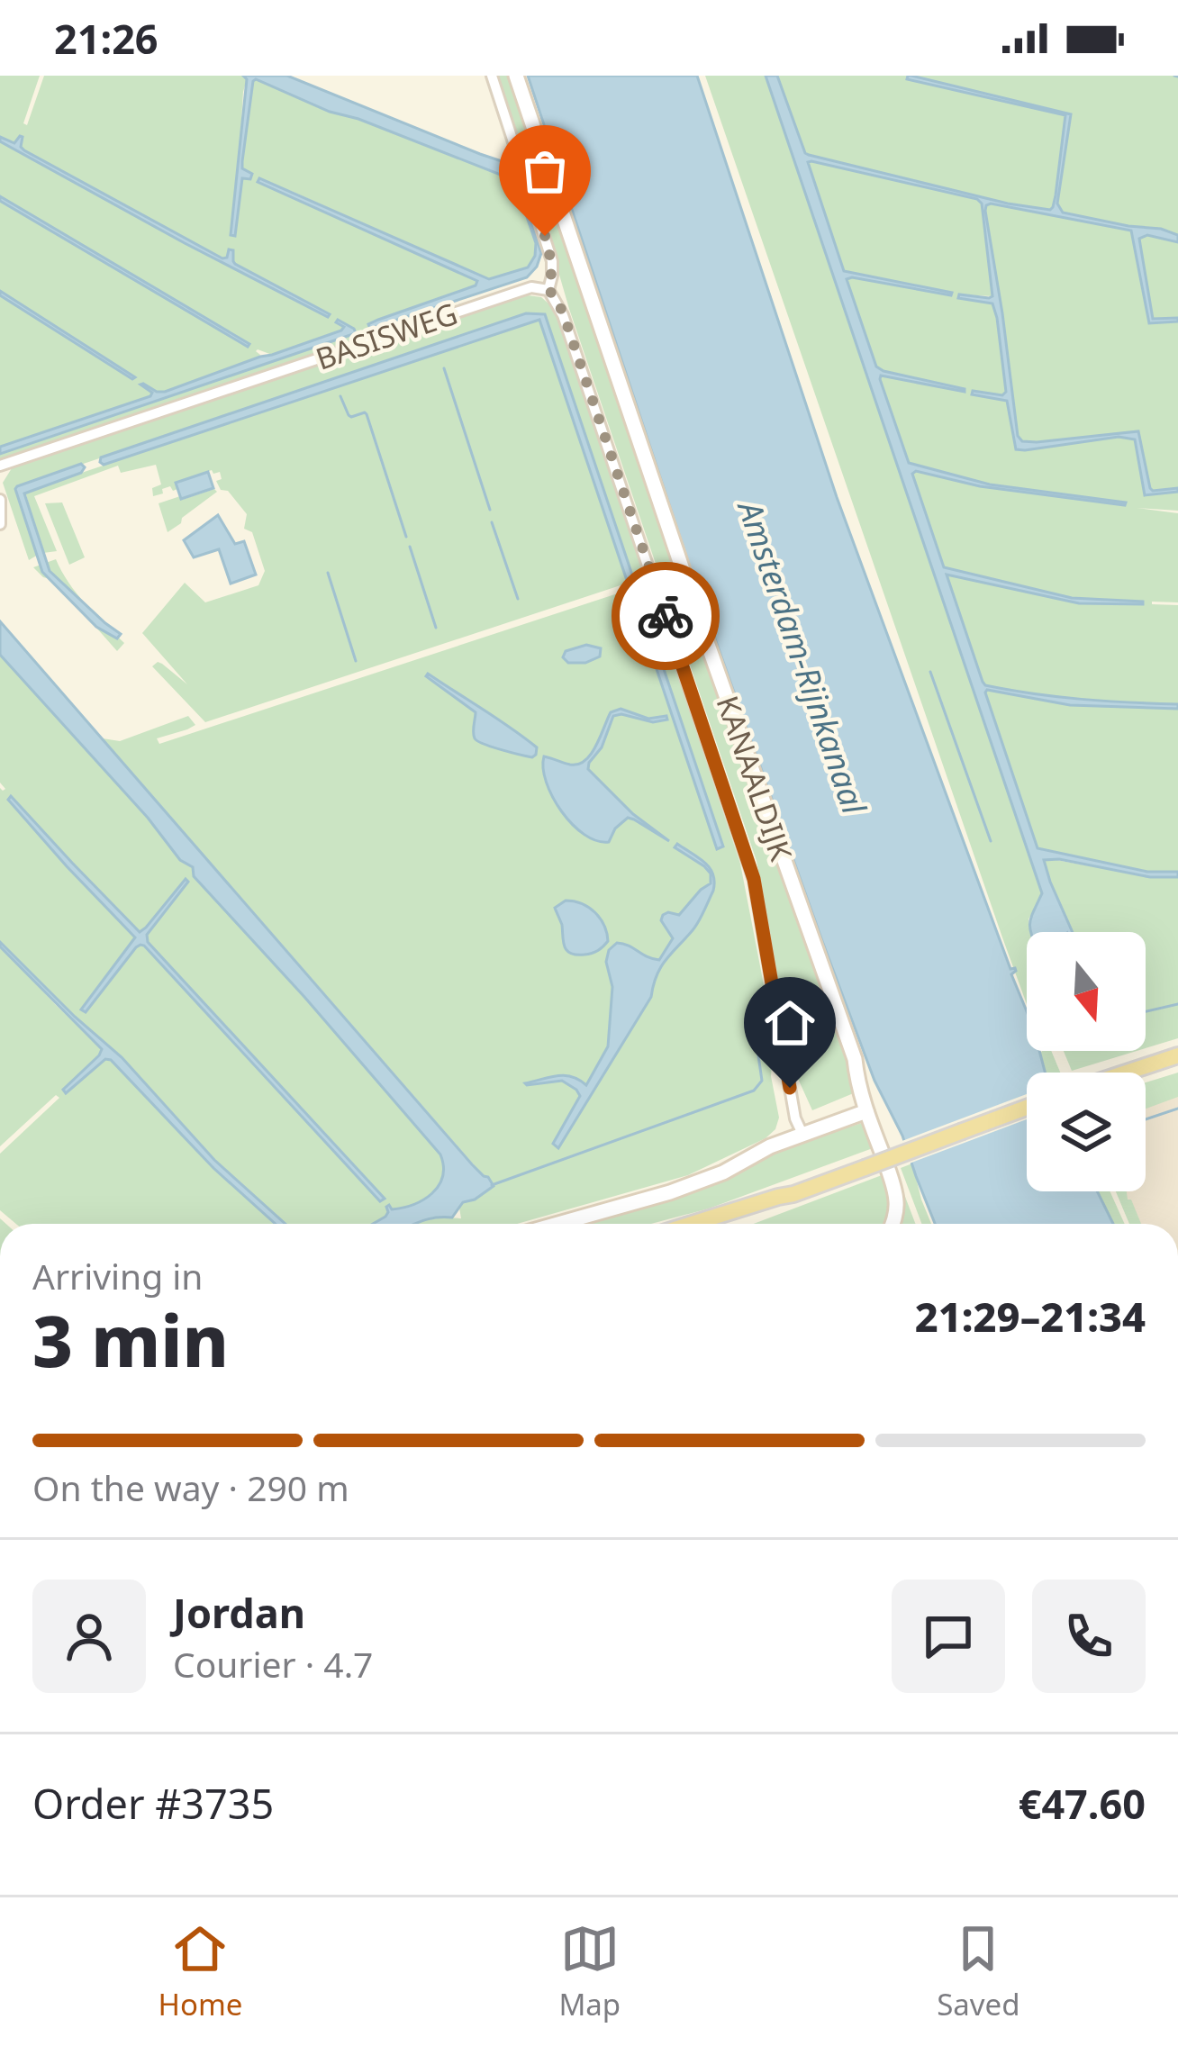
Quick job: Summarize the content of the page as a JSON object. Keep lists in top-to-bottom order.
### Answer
{
  "streets": {
    "street": ["BASISWEG", "KANAALDIJK"]
  },
  "water": ["Amsterdam-Rijnkanaal"],
  "north": "bottom",
  "page": {
    "status": "21:26",
    "heading": ["3 min", "Arriving in", "21:29–21:34"],
    "panel": [
      "Jordan",
      "Courier · 4.7",
      "Order #3735",
      "€47.60"
    ],
    "bar": "On the way · 290 m",
    "tabs": ["Home", "Map", "Saved"]
  }
}
